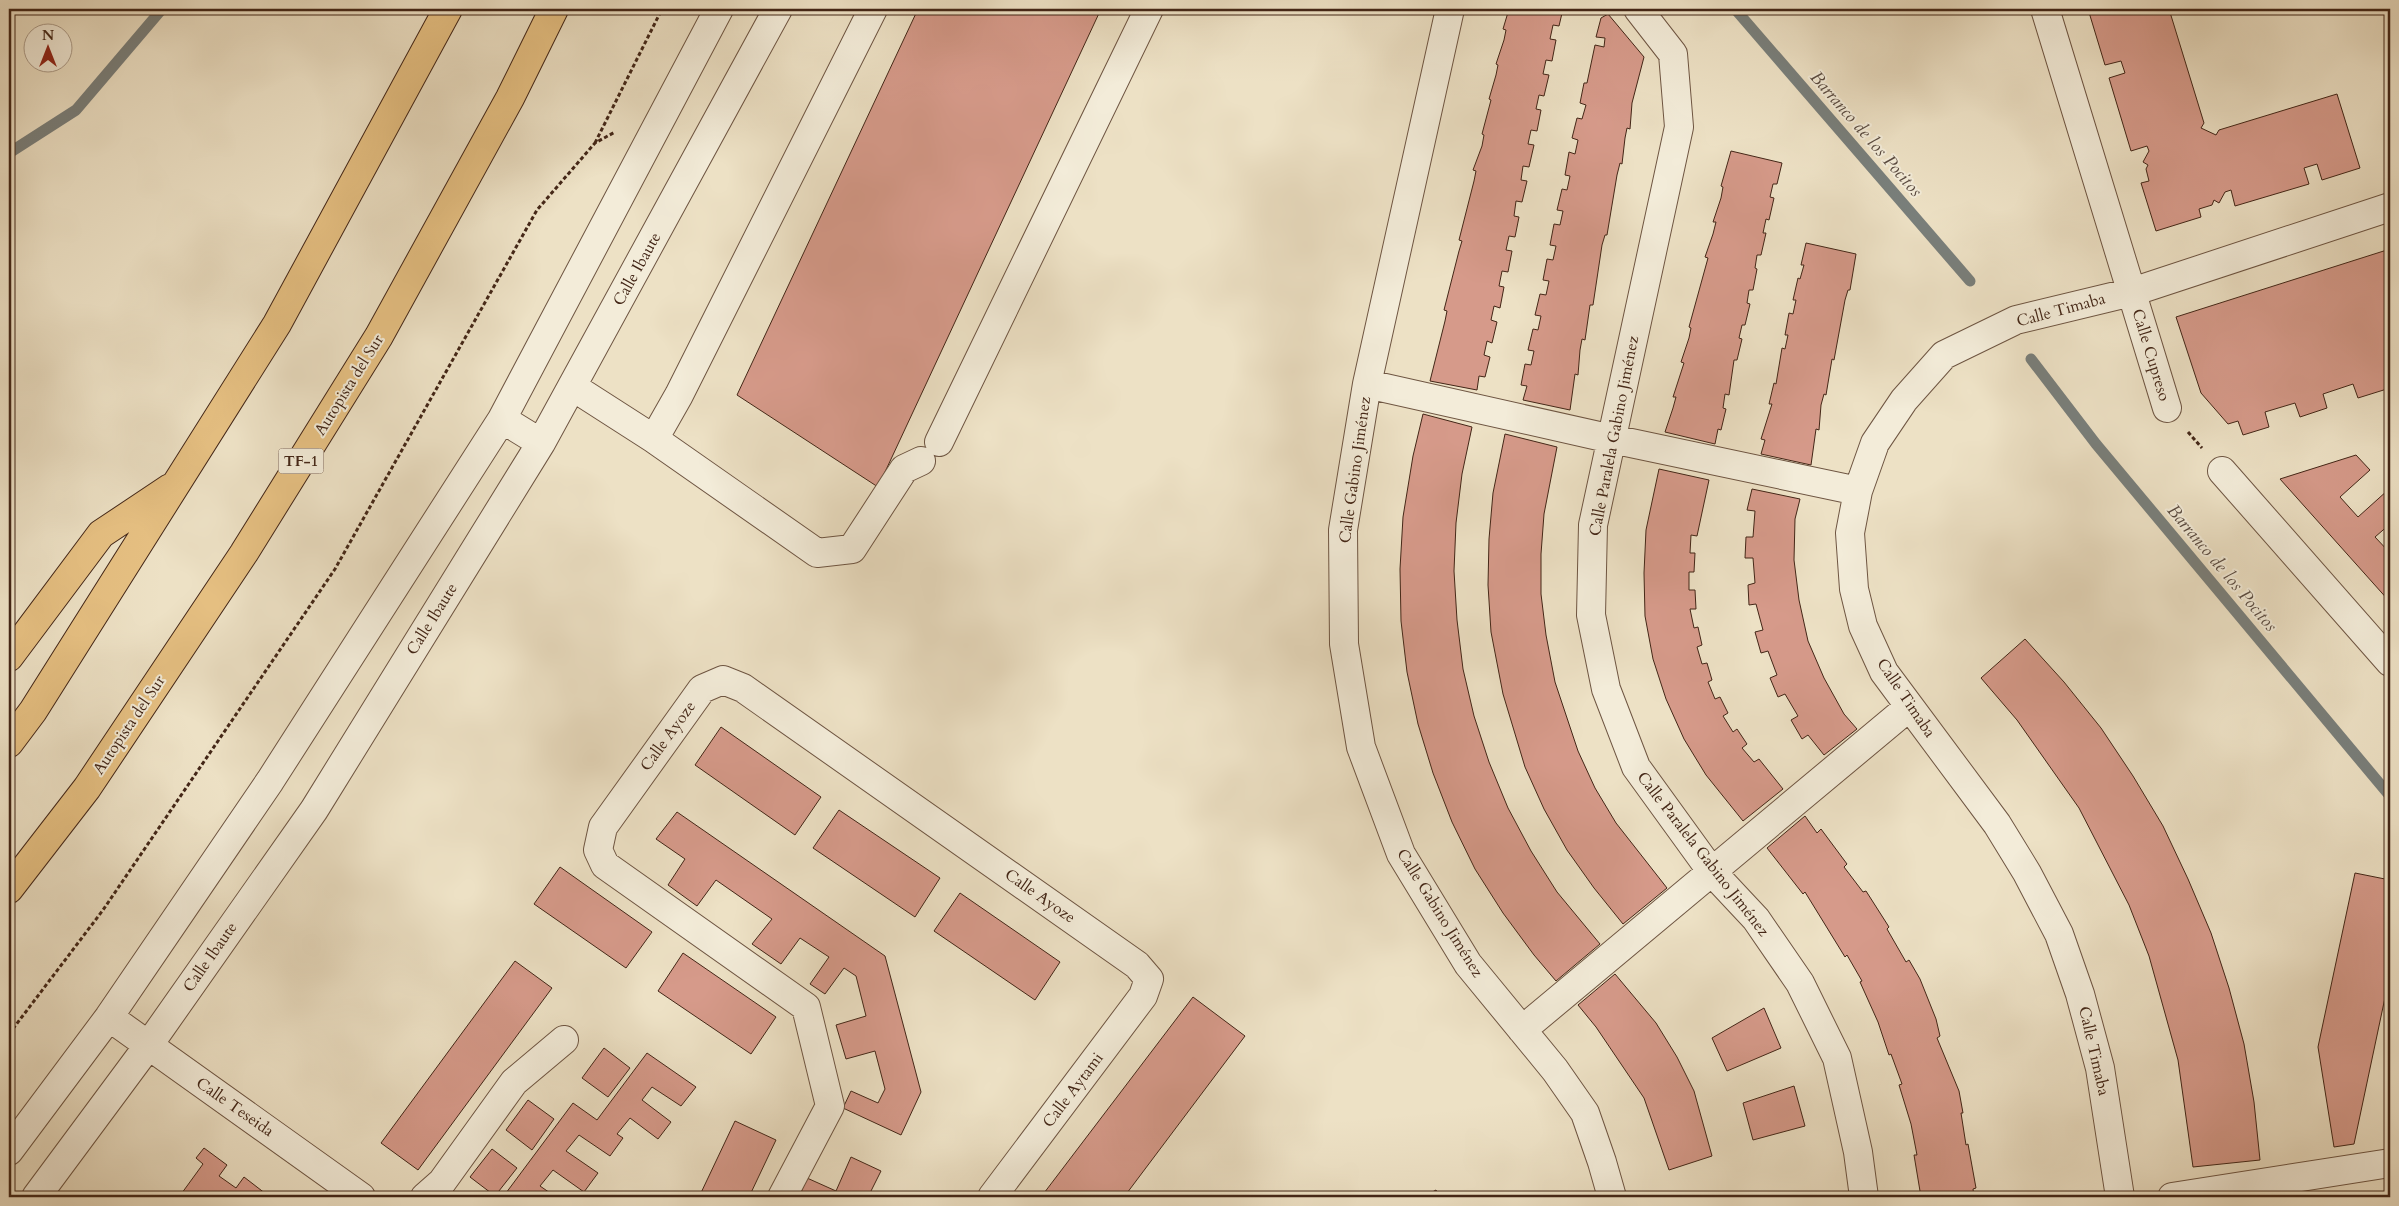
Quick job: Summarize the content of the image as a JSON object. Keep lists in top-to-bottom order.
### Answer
{
  "streets": {
    "highway": ["Autopista del Sur", "TF-1"],
    "street": [
      "Calle Ibaute",
      "Calle Timaba",
      "Calle Cupreso",
      "Calle Paralela Gabino Jiménez",
      "Calle Gabino Jiménez",
      "Calle Ayoze",
      "Calle Aytami",
      "Calle Teseida"
    ]
  },
  "crossings": [
    ["Calle Ibaute", "Calle Teseida"],
    ["Calle Timaba", "Calle Cupreso"],
    ["Calle Ayoze", "Calle Aytami"]
  ],
  "water": ["Barranco de los Pocitos"],
  "north": "top"
}
